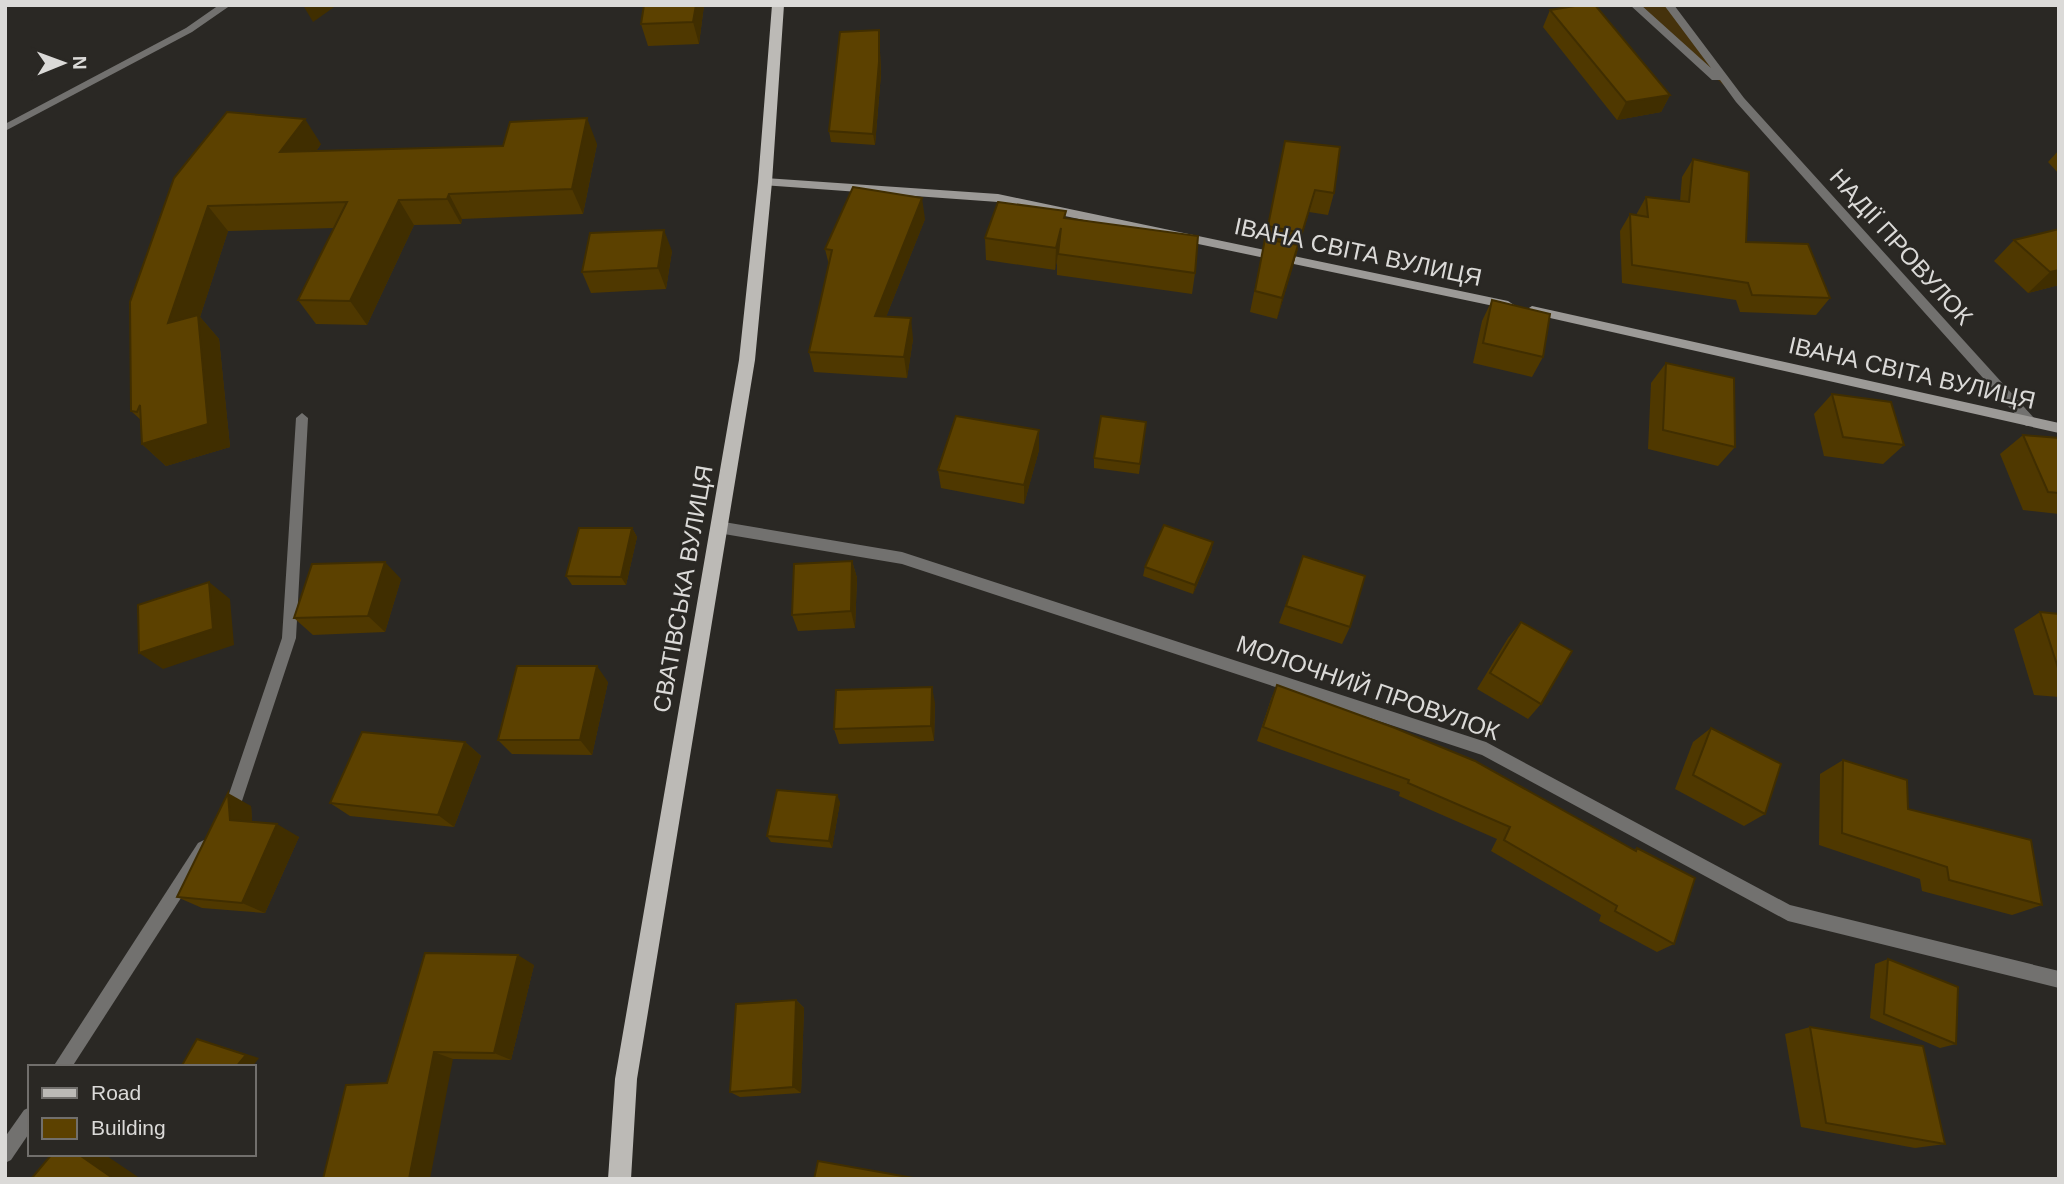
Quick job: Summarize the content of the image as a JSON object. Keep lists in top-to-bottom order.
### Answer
{
  "streets": {
    "main road": ["СВАТІВСЬКА ВУЛИЦЯ"],
    "street": ["НАДІЇ ПРОВУЛОК", "ІВАНА СВІТА ВУЛИЦЯ", "МОЛОЧНИЙ ПРОВУЛОК"]
  },
  "crossings": [
    ["НАДІЇ ПРОВУЛОК", "ІВАНА СВІТА ВУЛИЦЯ"],
    ["ІВАНА СВІТА ВУЛИЦЯ", "СВАТІВСЬКА ВУЛИЦЯ"],
    ["СВАТІВСЬКА ВУЛИЦЯ", "МОЛОЧНИЙ ПРОВУЛОК"]
  ],
  "legend": ["Road", "Building"],
  "north": "right"
}
